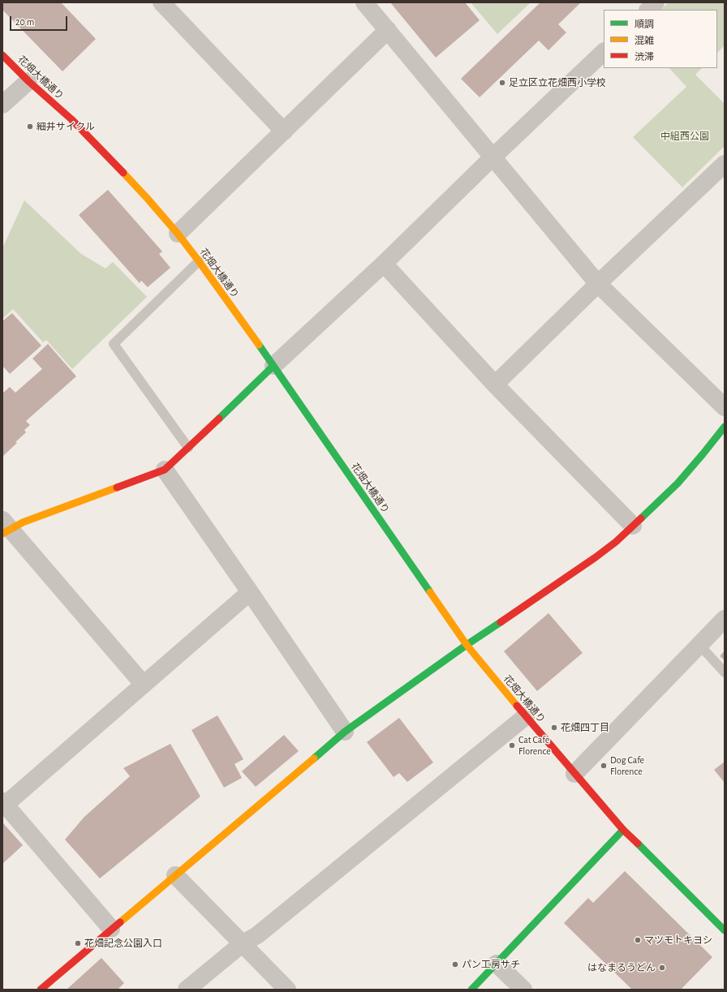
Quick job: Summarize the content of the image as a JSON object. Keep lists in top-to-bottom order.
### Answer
{
  "streets": {
    "street": ["花畑大橋通り"]
  },
  "parks": ["中組西公園"],
  "places": [
    "足立区立花畑西小学校",
    "細井サイクル",
    "花畑四丁目",
    "Cat Cafe Florence",
    "Dog Cafe Florence",
    "マツモトキヨシ",
    "花畑記念公園入口",
    "パン工房サチ",
    "はなまるうどん"
  ],
  "legend": ["順調", "混雑", "渋滞"],
  "scale_bar": "20 m"
}
